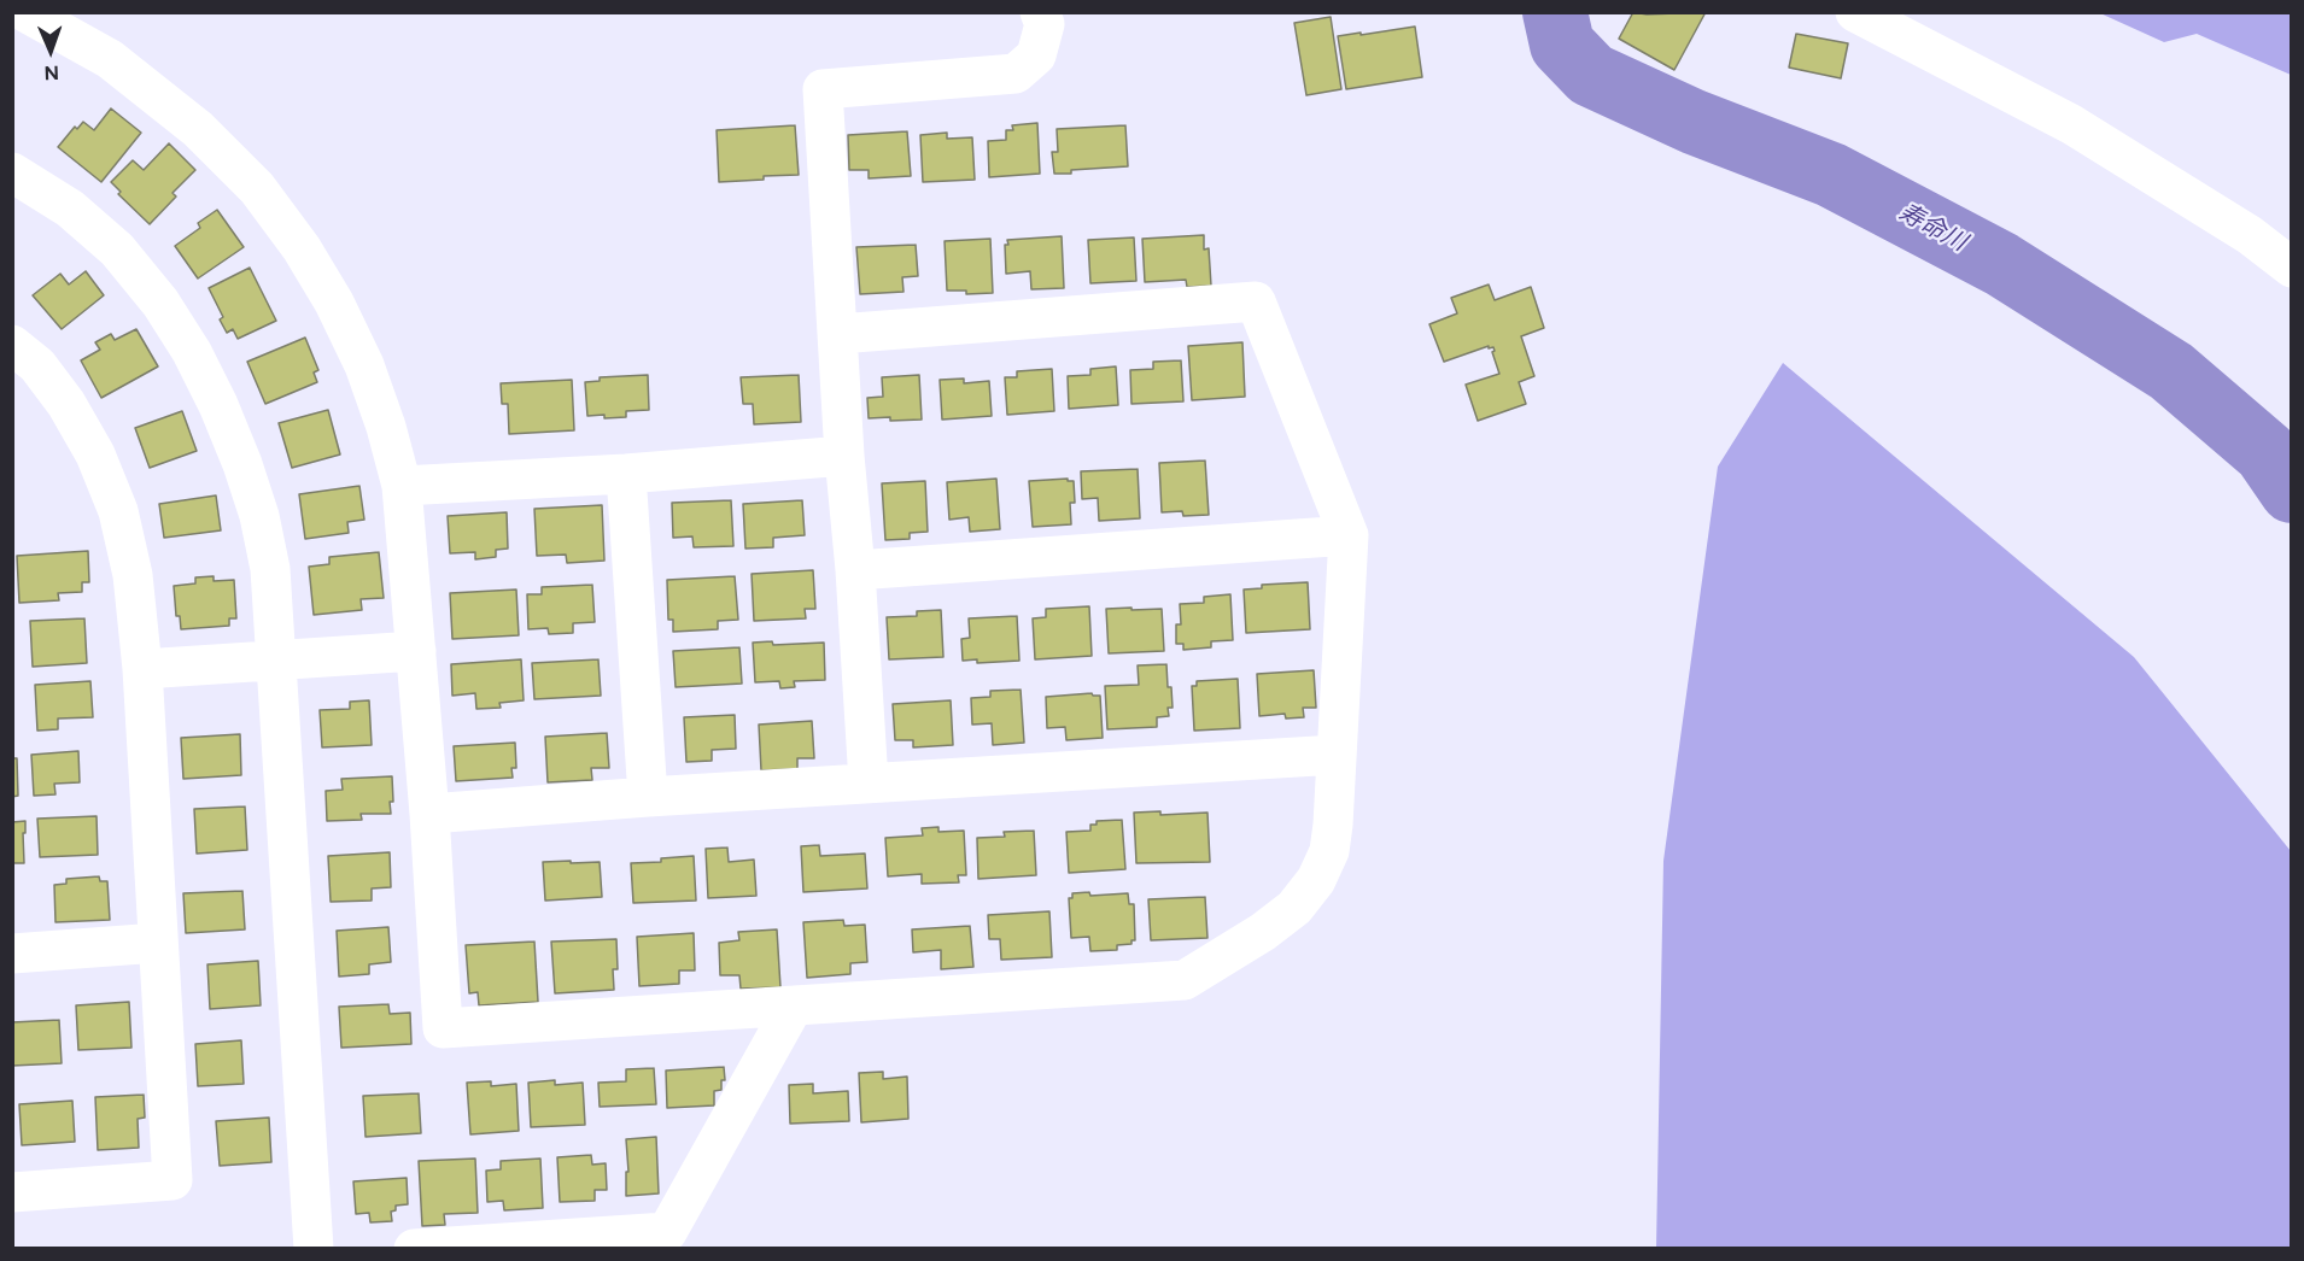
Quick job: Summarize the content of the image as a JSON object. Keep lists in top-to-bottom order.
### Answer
{
  "water": ["寿命川"],
  "north": "bottom"
}
